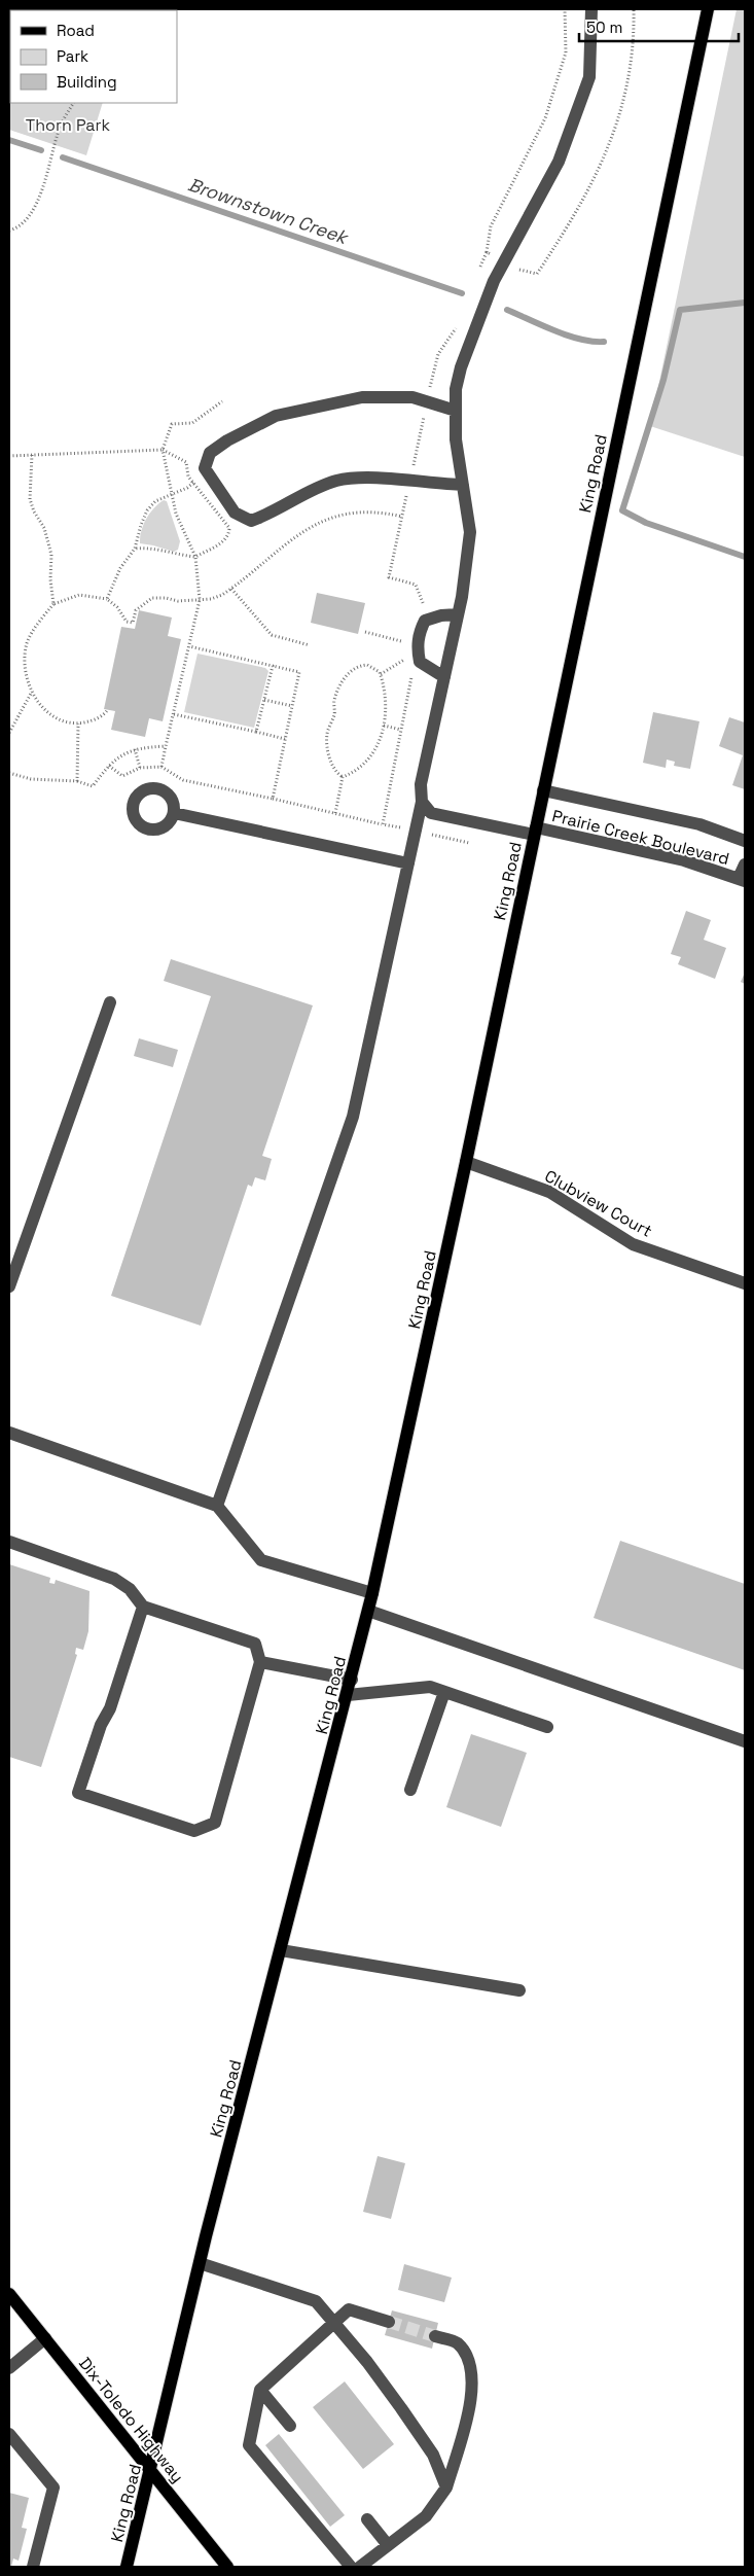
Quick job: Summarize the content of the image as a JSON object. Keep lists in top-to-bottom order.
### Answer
{
  "streets": {
    "main road": ["King Road", "Dix-Toledo Highway"],
    "street": ["Prairie Creek Boulevard", "Clubview Court"]
  },
  "crossings": [
    ["King Road", "Prairie Creek Boulevard"],
    ["King Road", "Clubview Court"],
    ["King Road", "Dix-Toledo Highway"]
  ],
  "water": ["Brownstown Creek"],
  "parks": ["Thorn Park"],
  "legend": ["Road", "Park", "Building"],
  "scale_bar": "50 m"
}
